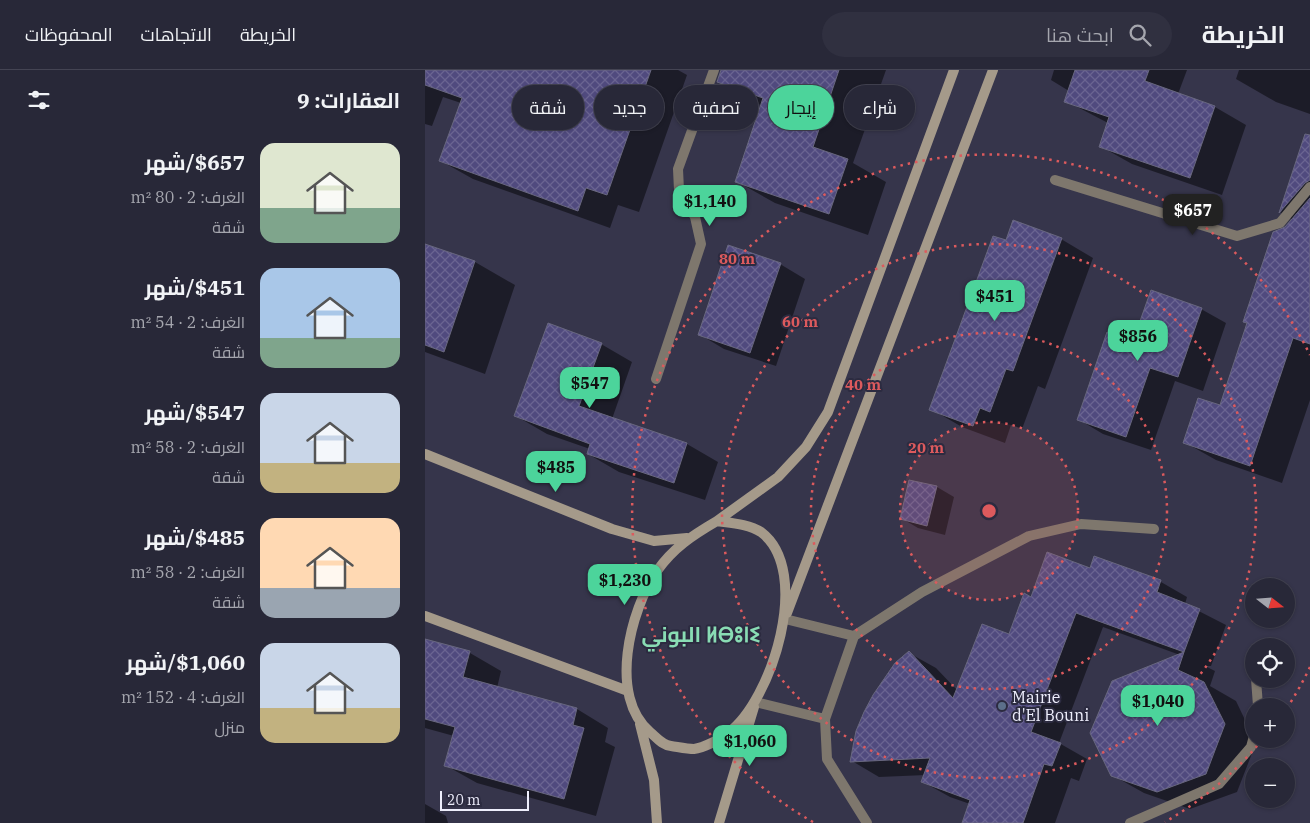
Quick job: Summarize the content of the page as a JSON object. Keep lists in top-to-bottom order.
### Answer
{
  "districts": ["البوني ⵍⴱⵓⵏⵉ"],
  "places": ["Mairie d'El Bouni"],
  "scale_bar": "20 m",
  "north": "right",
  "page": {
    "header": "الخريطة",
    "search": "ابحث هنا",
    "nav": ["الخريطة", "الاتجاهات", "المحفوظات"],
    "heading": "العقارات: 9",
    "chip": [
      "شراء",
      "إيجار",
      "تصفية",
      "جديد",
      "شقة"
    ],
    "list": [
      {
        "name": "$657/شهر",
        "note": "الغرف: 2 · 80 m² · شقة"
      },
      {
        "name": "$451/شهر",
        "note": "الغرف: 2 · 54 m² · شقة"
      },
      {
        "name": "$547/شهر",
        "note": "الغرف: 2 · 58 m² · شقة"
      },
      {
        "name": "$485/شهر",
        "note": "الغرف: 2 · 58 m² · شقة"
      },
      {
        "name": "$1,060/شهر",
        "note": "الغرف: 4 · 152 m² · منزل"
      }
    ],
    "price": [
      "$1,140",
      "$657",
      "$451",
      "$856",
      "$547",
      "$485",
      "$1,230",
      "$1,040",
      "$1,060"
    ],
    "map_buttons": ["+", "−"],
    "scale": "20 m"
  },
  "rings": [
    "80 m",
    "60 m",
    "40 m",
    "20 m"
  ]
}
